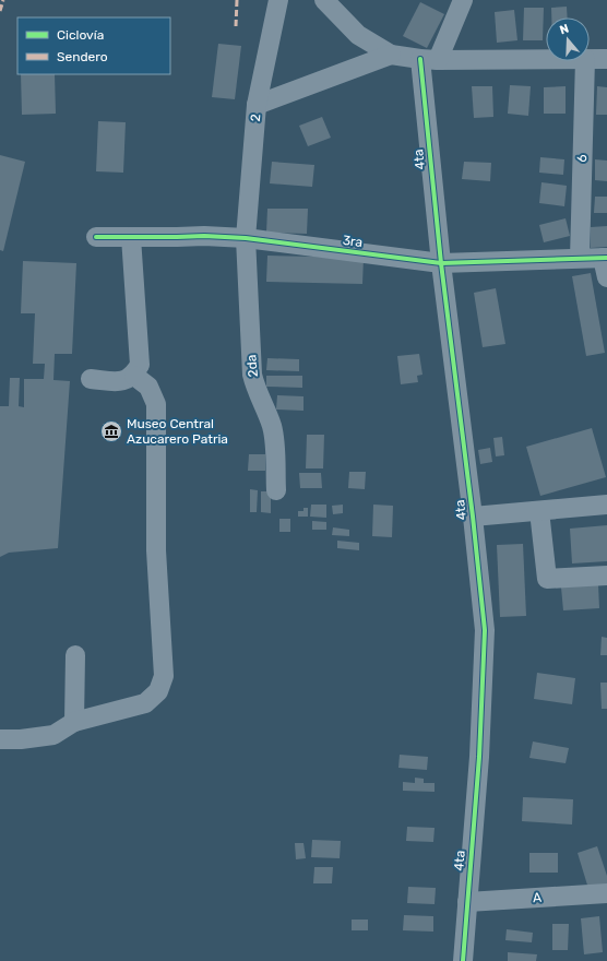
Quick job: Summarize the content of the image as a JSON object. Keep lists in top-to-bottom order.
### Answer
{
  "streets": {
    "street": [
      "2",
      "6",
      "4ta",
      "3ra",
      "2da",
      "A"
    ]
  },
  "crossings": [
    ["2", "3ra"],
    ["2", "2da"],
    ["6", "3ra"],
    ["4ta", "3ra"],
    ["4ta", "A"],
    ["3ra", "2da"]
  ],
  "places": {
    "museum": ["Museo Central Azucarero Patria"]
  },
  "legend": ["Ciclovía", "Sendero"],
  "north": "top"
}
